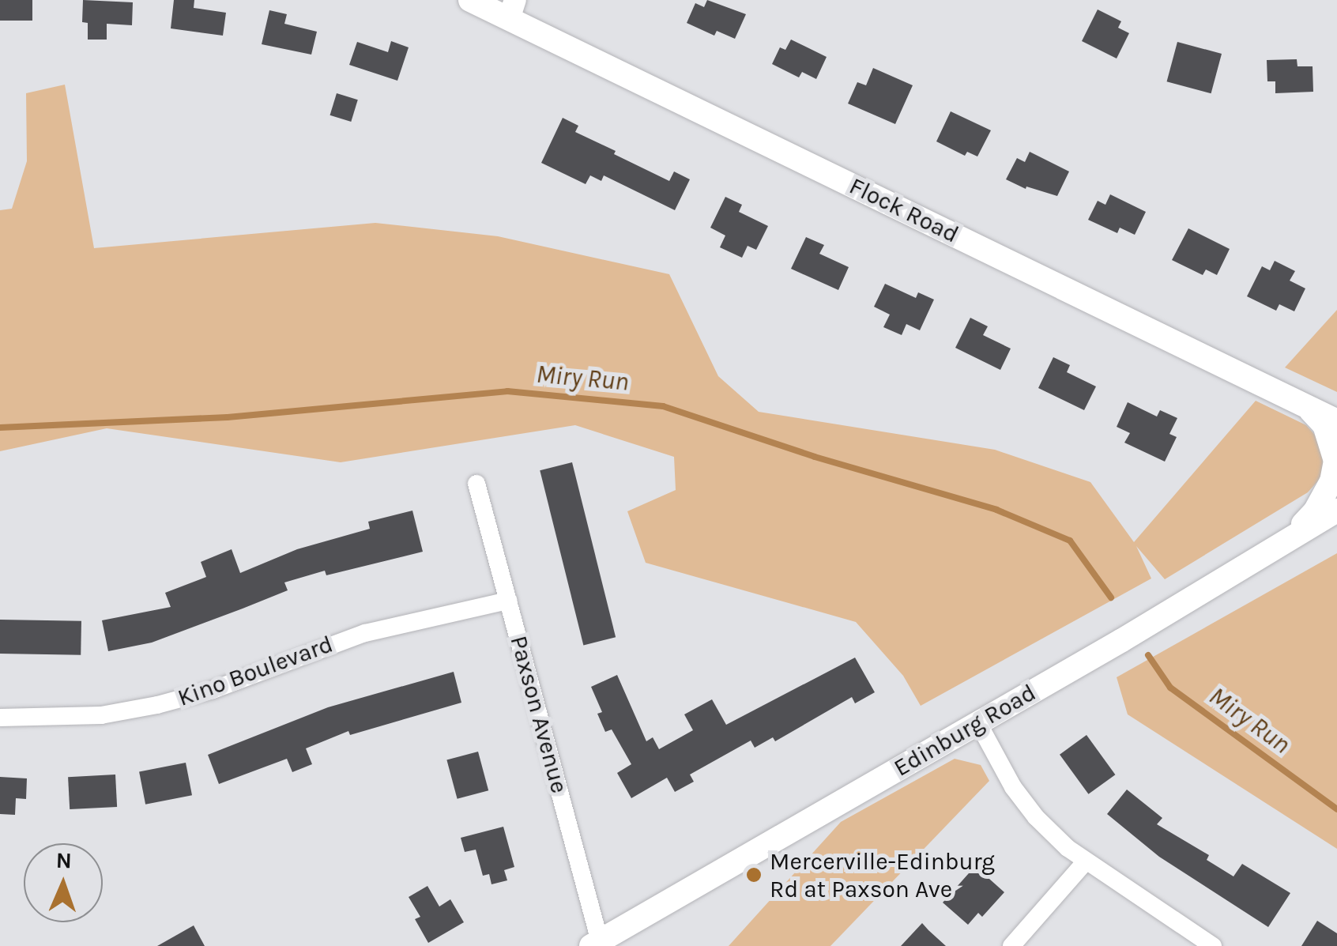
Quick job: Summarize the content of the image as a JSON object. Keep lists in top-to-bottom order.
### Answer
{
  "streets": {
    "main road": ["Flock Road", "Edinburg Road"],
    "street": ["Kino Boulevard", "Paxson Avenue"]
  },
  "crossings": [
    ["Kino Boulevard", "Paxson Avenue"],
    ["Paxson Avenue", "Edinburg Road"]
  ],
  "water": ["Miry Run"],
  "places": ["Mercerville-Edinburg Rd at Paxson Ave"],
  "north": "top"
}
